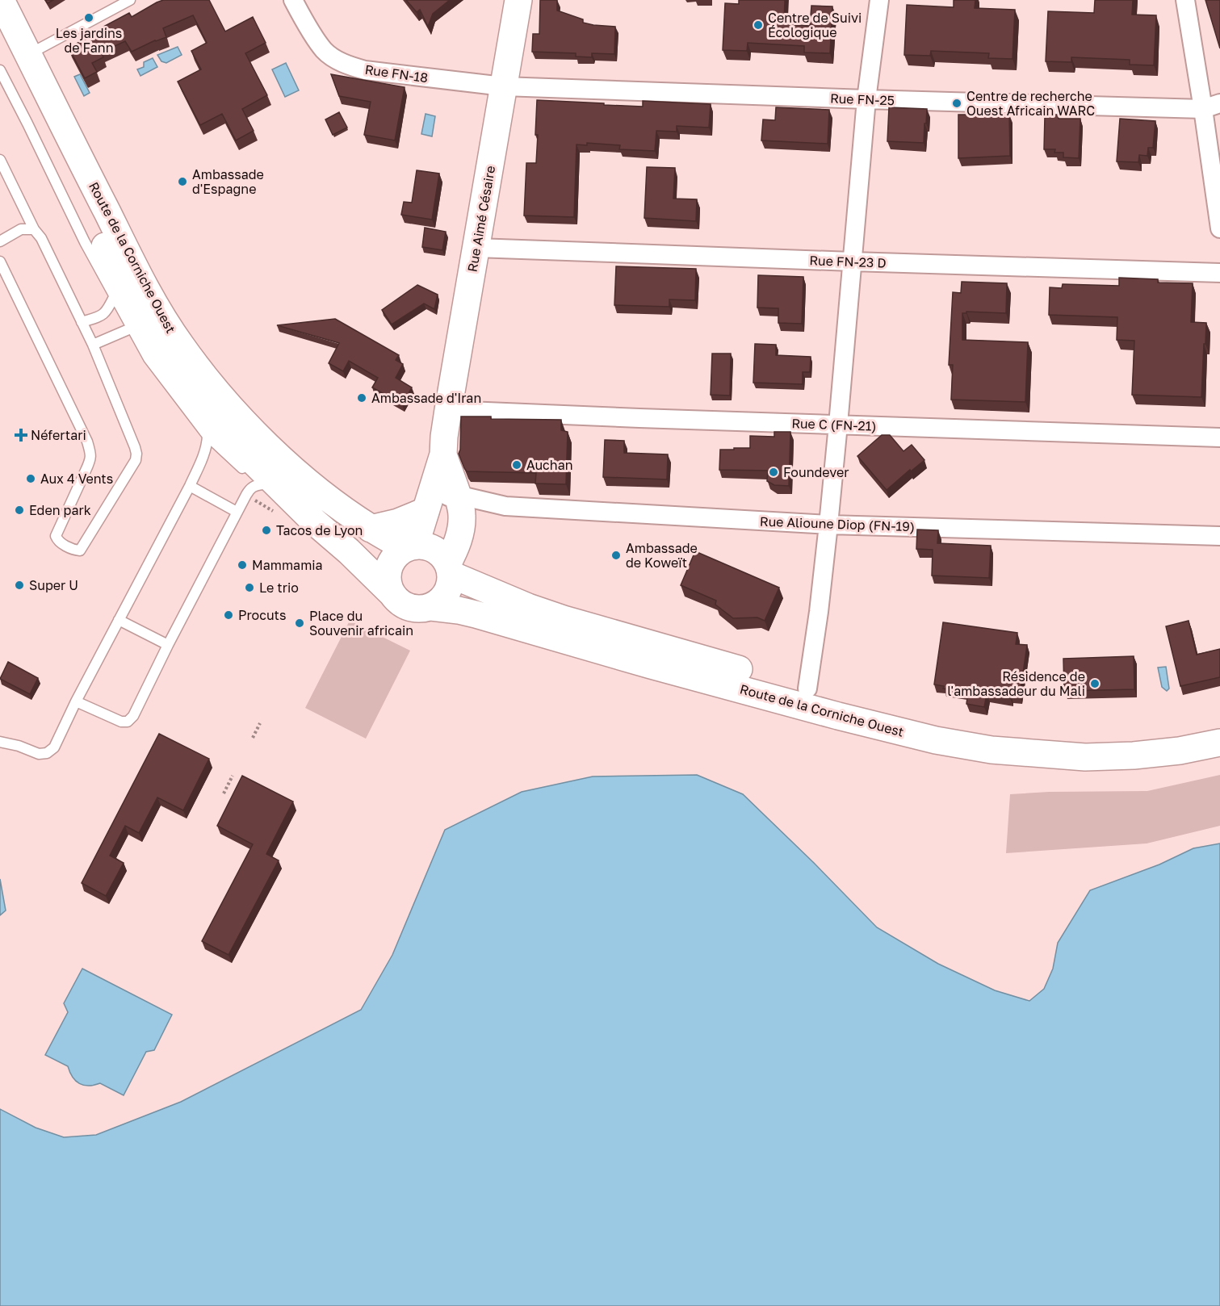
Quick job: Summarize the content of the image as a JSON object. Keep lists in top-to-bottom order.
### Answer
{
  "streets": {
    "main road": ["Rue Aimé Césaire", "Route de la Corniche Ouest"],
    "street": [
      "Rue FN-18",
      "Rue FN-25",
      "Rue FN-23 D",
      "Rue C (FN-21)",
      "Rue Alioune Diop (FN-19)"
    ]
  },
  "crossings": [
    ["Rue FN-18", "Rue FN-25"],
    ["Rue FN-18", "Rue Aimé Césaire"],
    ["Rue FN-25", "Rue Aimé Césaire"],
    ["Rue Aimé Césaire", "Route de la Corniche Ouest"],
    ["Rue Aimé Césaire", "Rue FN-23 D"],
    ["Rue Aimé Césaire", "Rue C (FN-21)"]
  ],
  "places": {
    "other": [
      "Les jardins de Fann",
      "Centre de Suivi Écologique",
      "Centre de recherche Ouest Africain WARC",
      "Ambassade d'Espagne",
      "Ambassade d'Iran",
      "Auchan",
      "Foundever",
      "Aux 4 Vents",
      "Eden park",
      "Tacos de Lyon",
      "Ambassade de Koweït",
      "Mammamia",
      "Super U",
      "Le trio",
      "Procuts",
      "Place du Souvenir africain",
      "Résidence de l'ambassadeur du Mali"
    ],
    "health": ["Néfertari"]
  }
}
